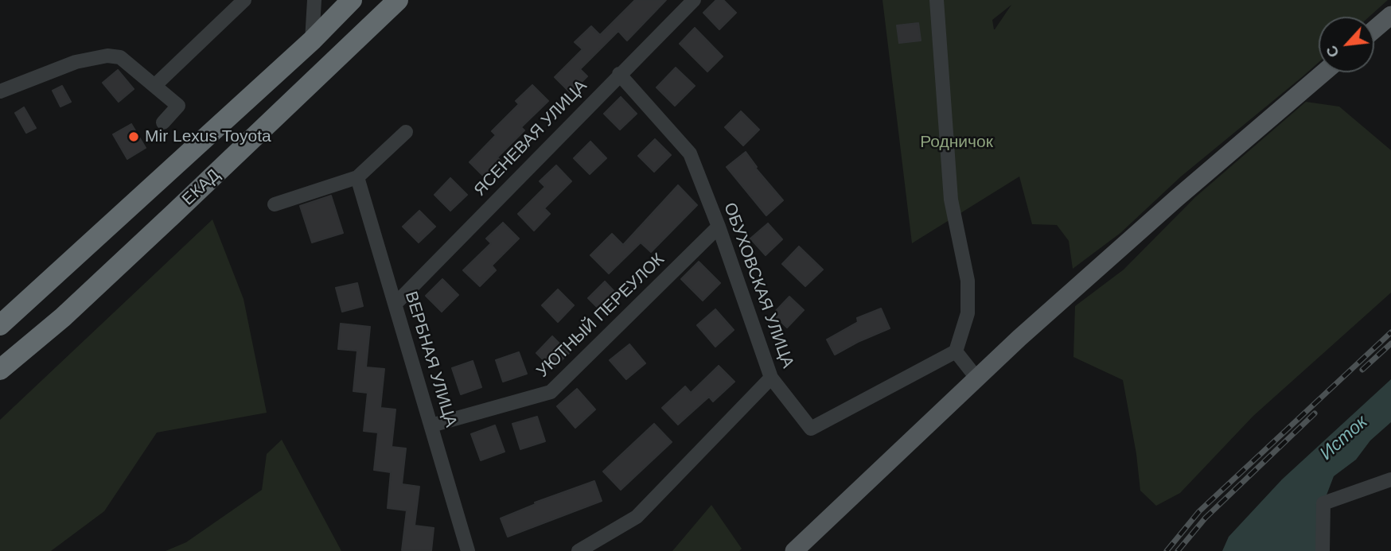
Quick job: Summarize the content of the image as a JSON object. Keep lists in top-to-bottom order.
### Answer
{
  "streets": {
    "highway": ["ЕКАД"],
    "street": [
      "ЯСЕНЕВАЯ УЛИЦА",
      "ОБУХОВСКАЯ УЛИЦА",
      "УЮТНЫЙ ПЕРЕУЛОК",
      "ВЕРБНАЯ УЛИЦА"
    ]
  },
  "crossings": [
    ["ЯСЕНЕВАЯ УЛИЦА", "ОБУХОВСКАЯ УЛИЦА"],
    ["ЯСЕНЕВАЯ УЛИЦА", "ВЕРБНАЯ УЛИЦА"],
    ["ОБУХОВСКАЯ УЛИЦА", "УЮТНЫЙ ПЕРЕУЛОК"],
    ["УЮТНЫЙ ПЕРЕУЛОК", "ВЕРБНАЯ УЛИЦА"]
  ],
  "water": ["Исток"],
  "parks": ["Родничок"],
  "places": ["Mir Lexus Toyota"],
  "north": "bottom left"
}
